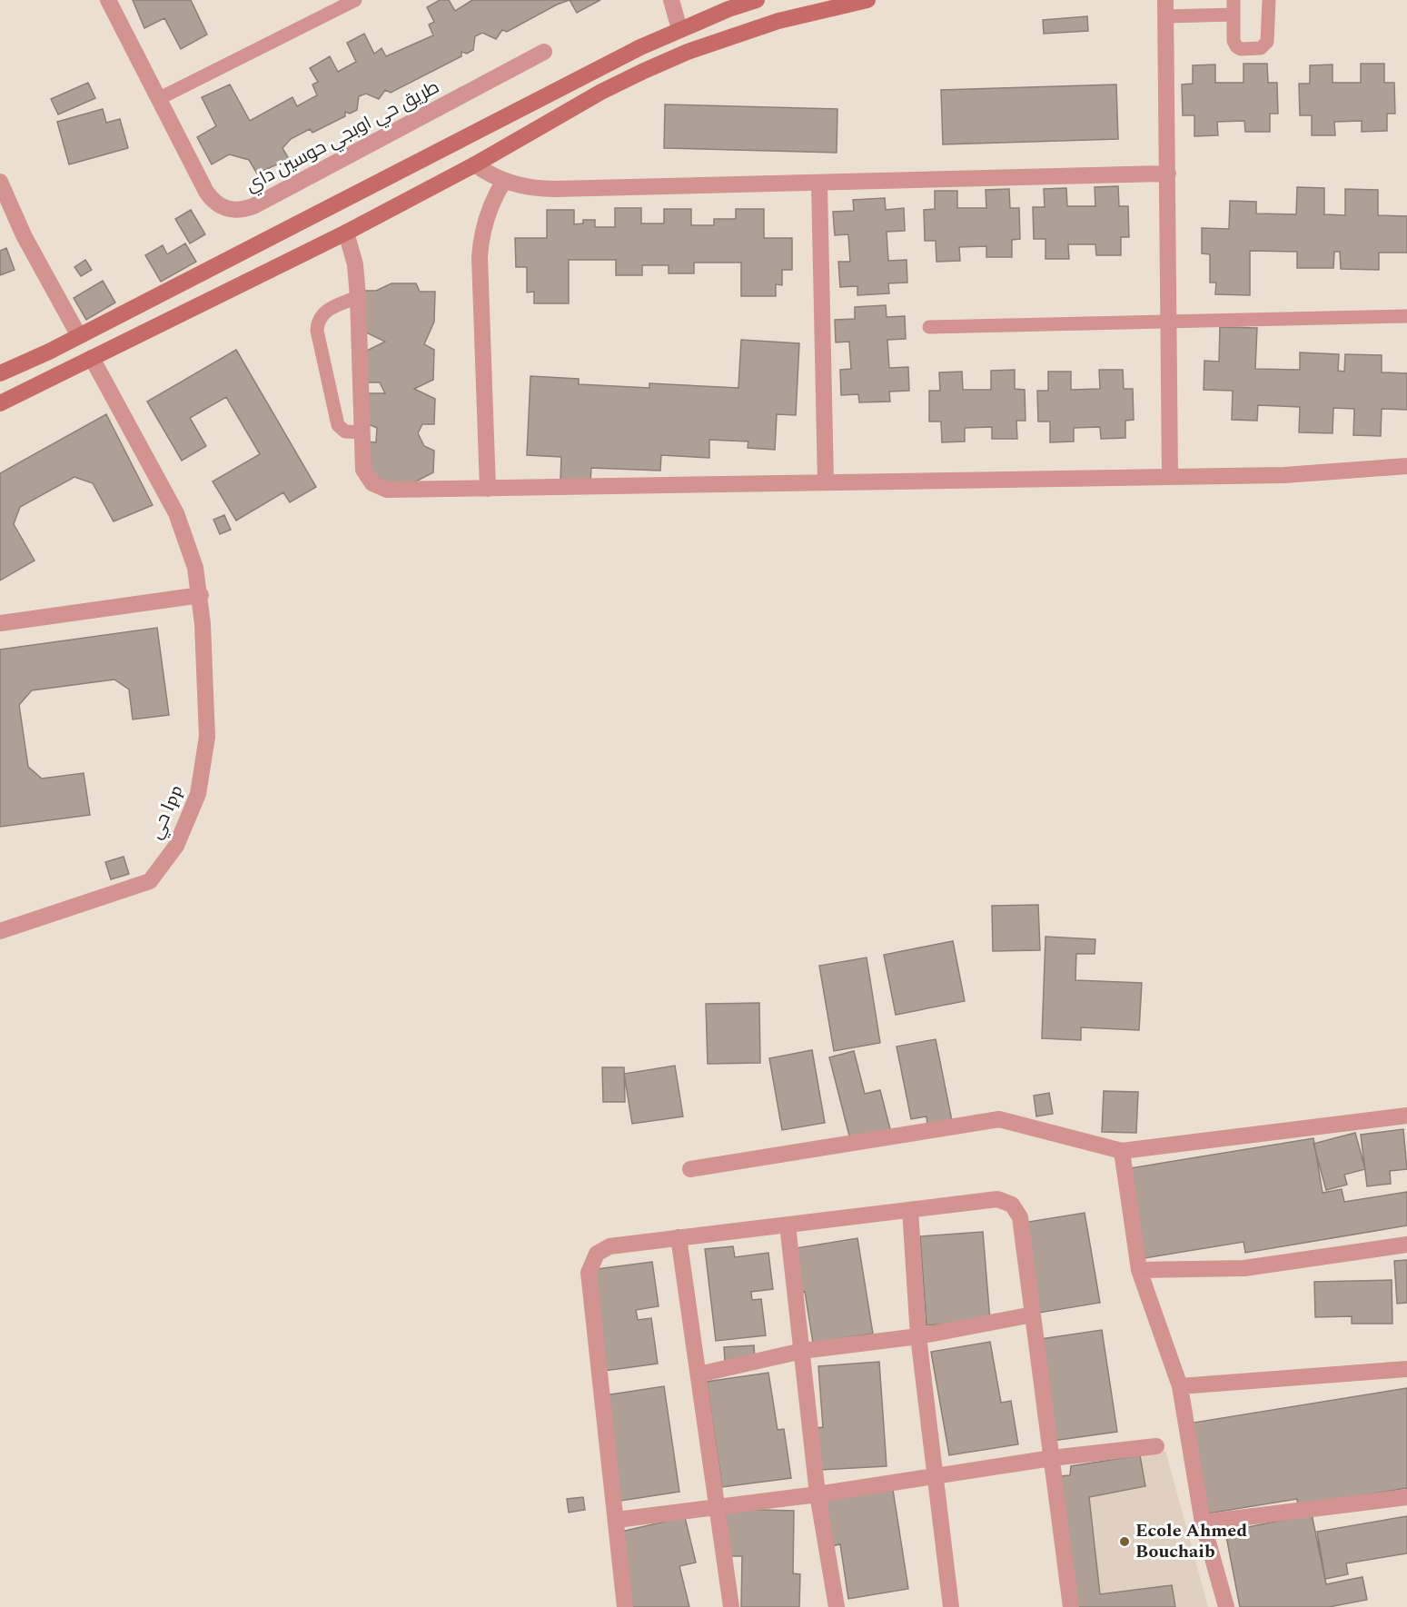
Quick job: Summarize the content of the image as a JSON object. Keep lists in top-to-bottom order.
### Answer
{
  "streets": {
    "street": ["طريق حي اوبجي حوسين داي", "حي lpp"]
  },
  "places": ["Ecole Ahmed Bouchaib"]
}
